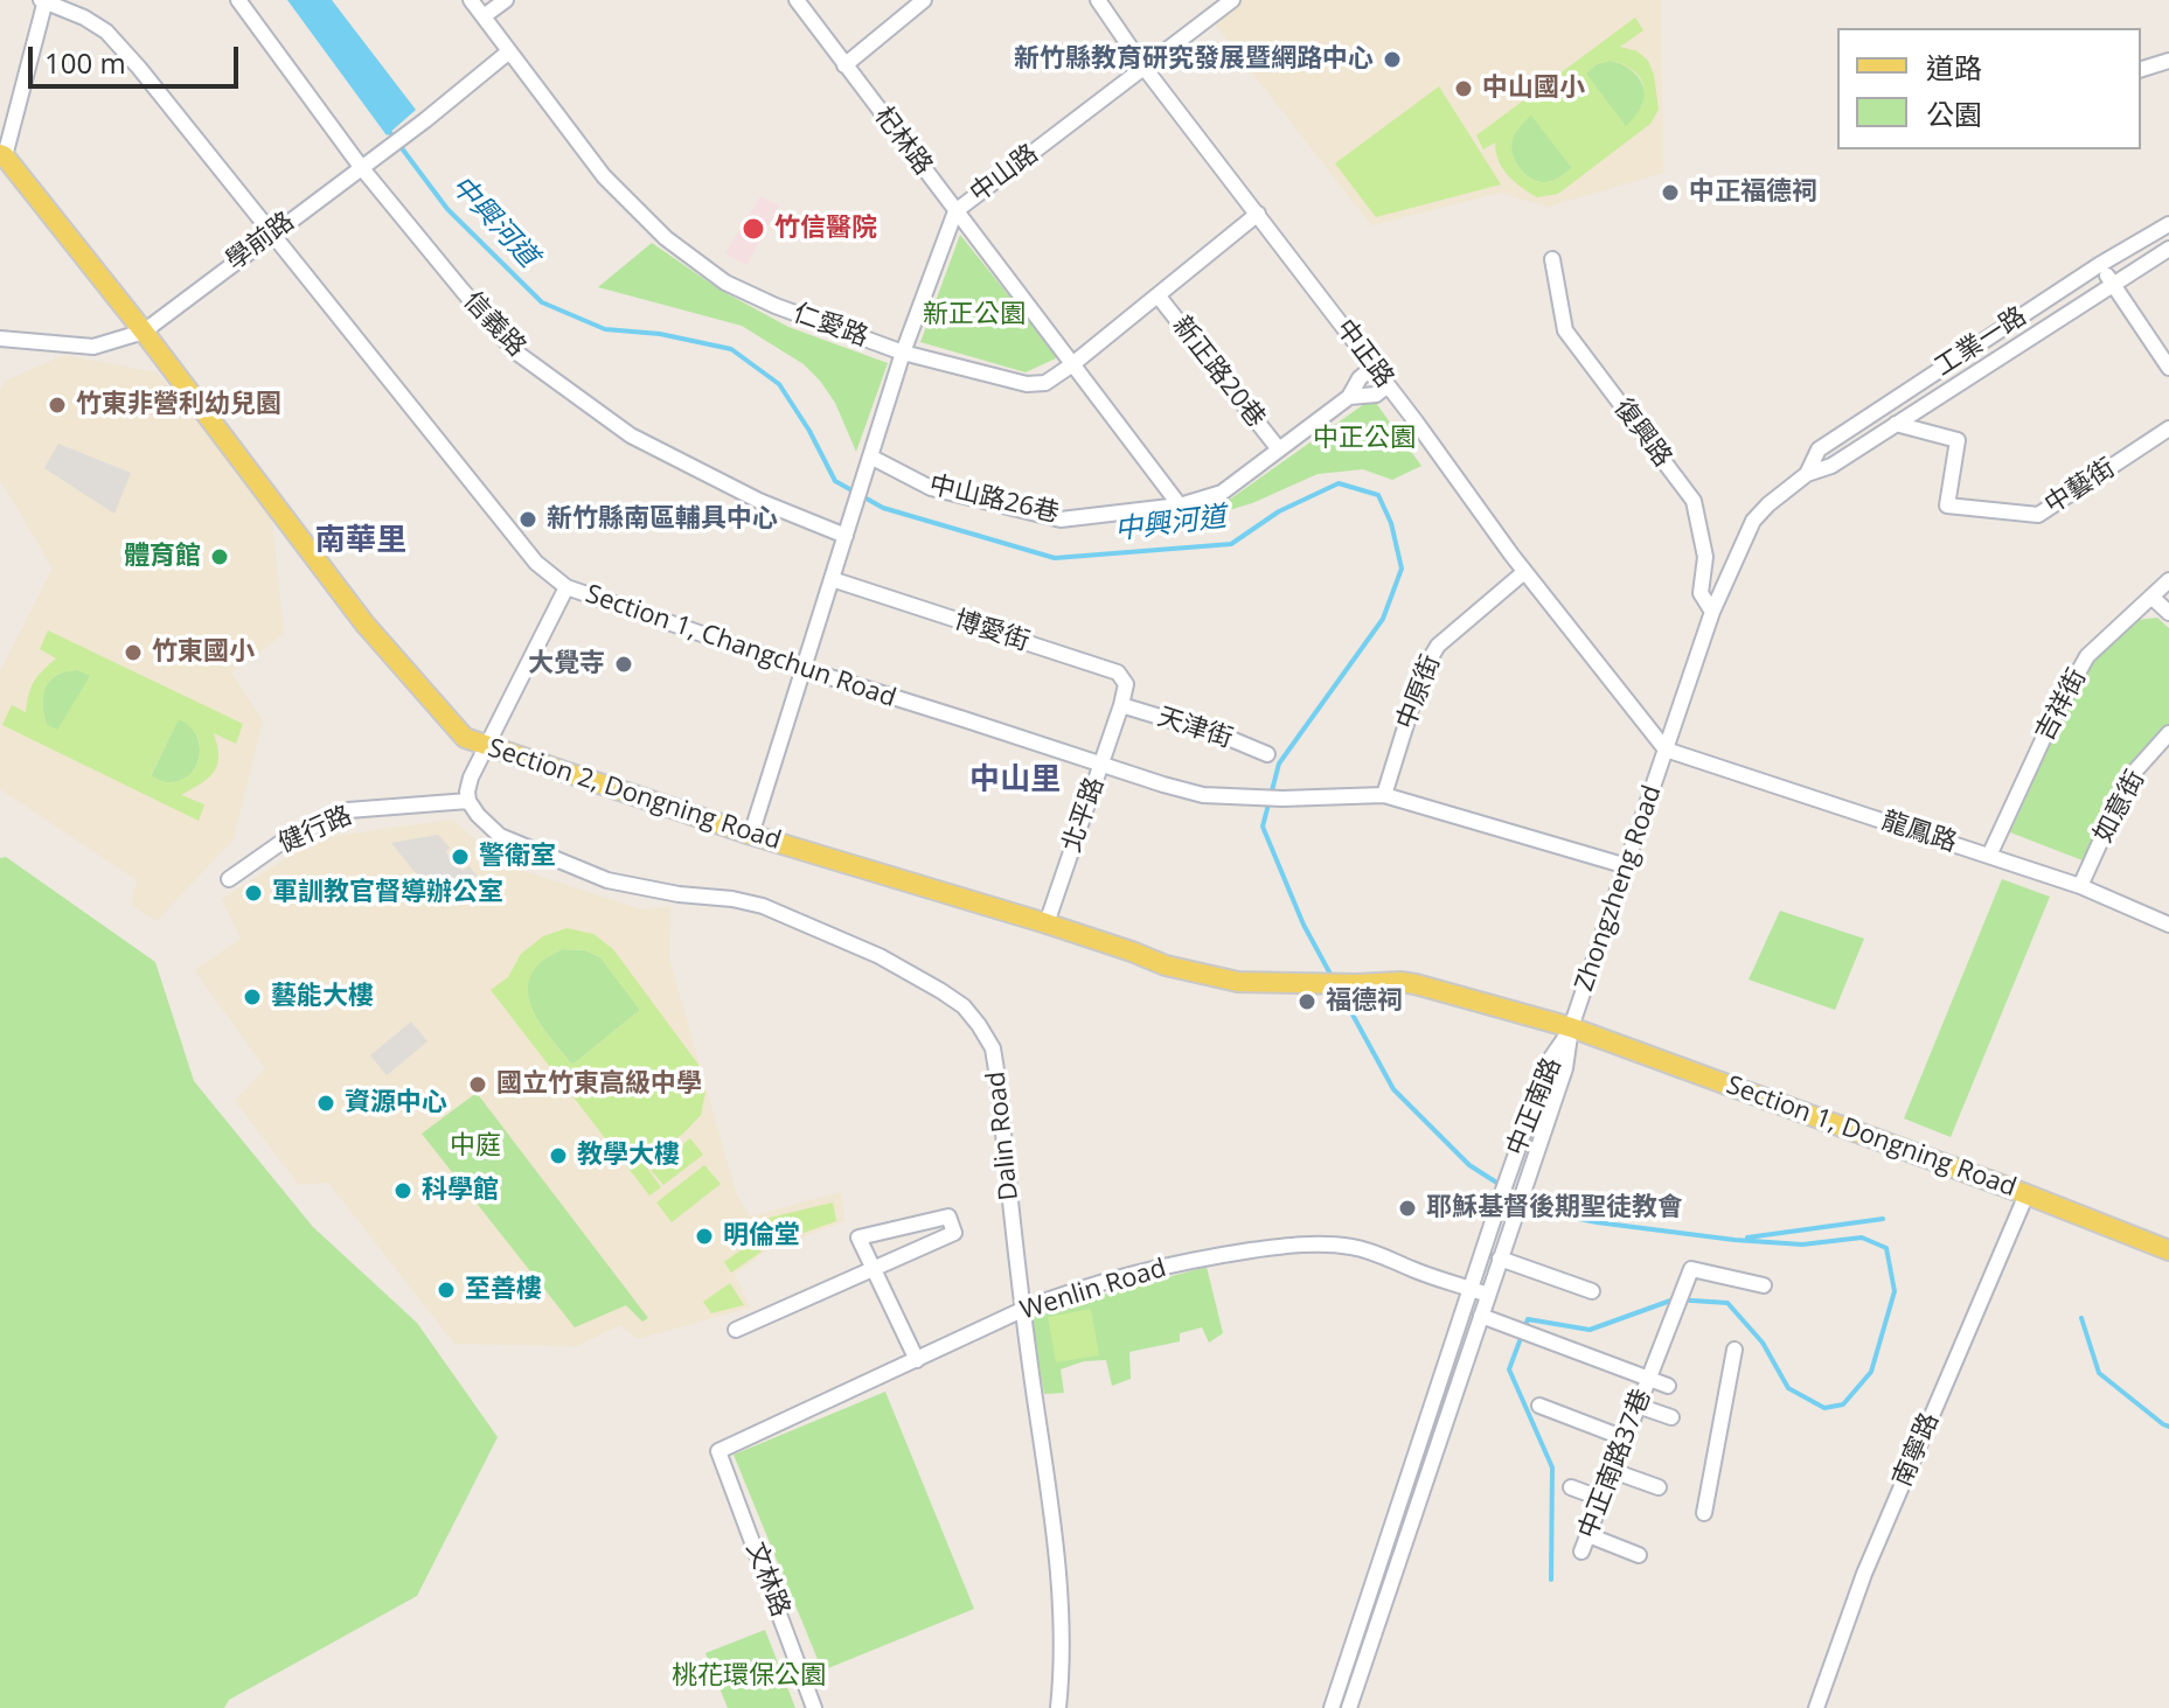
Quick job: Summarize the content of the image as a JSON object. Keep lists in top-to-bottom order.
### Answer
{
  "streets": {
    "main road": ["Section 2, Dongning Road", "Section 1, Dongning Road"],
    "street": [
      "杞林路",
      "中山路",
      "學前路",
      "信義路",
      "仁愛路",
      "工業一路",
      "中正路",
      "新正路20巷",
      "復興路",
      "中藝街",
      "中山路26巷",
      "博愛街",
      "Section 1, Changchun Road",
      "中原街",
      "吉祥街",
      "天津街",
      "如意街",
      "北平路",
      "健行路",
      "龍鳳路",
      "Zhongzheng Road",
      "中正南路",
      "Dalin Road",
      "Wenlin Road",
      "南寧路",
      "中正南路37巷"
    ]
  },
  "crossings": [
    ["杞林路", "中山路"],
    ["杞林路", "仁愛路"],
    ["杞林路", "中山路26巷"],
    ["中山路", "信義路"],
    ["中山路", "仁愛路"],
    ["中山路", "中正路"],
    ["中山路", "中山路26巷"],
    ["學前路", "信義路"],
    ["學前路", "仁愛路"],
    ["學前路", "Section 1, Changchun Road"],
    ["學前路", "Section 2, Dongning Road"],
    ["仁愛路", "中正路"],
    ["仁愛路", "新正路20巷"],
    ["工業一路", "中正路"],
    ["工業一路", "復興路"],
    ["工業一路", "中藝街"],
    ["工業一路", "龍鳳路"],
    ["工業一路", "Zhongzheng Road"],
    ["中正路", "中原街"],
    ["中正路", "龍鳳路"],
    ["中正路", "Zhongzheng Road"],
    ["新正路20巷", "中山路26巷"],
    ["博愛街", "天津街"],
    ["博愛街", "北平路"],
    ["Section 1, Changchun Road", "中原街"],
    ["Section 1, Changchun Road", "北平路"],
    ["Section 1, Changchun Road", "Zhongzheng Road"],
    ["吉祥街", "龍鳳路"],
    ["天津街", "北平路"],
    ["Section 2, Dongning Road", "北平路"],
    ["Section 2, Dongning Road", "Zhongzheng Road"],
    ["Section 2, Dongning Road", "中正南路"],
    ["Section 2, Dongning Road", "Section 1, Dongning Road"],
    ["如意街", "龍鳳路"],
    ["健行路", "Dalin Road"],
    ["龍鳳路", "Zhongzheng Road"],
    ["Zhongzheng Road", "中正南路"],
    ["Zhongzheng Road", "Section 1, Dongning Road"],
    ["中正南路", "Section 1, Dongning Road"],
    ["中正南路", "Wenlin Road"],
    ["中正南路", "中正南路37巷"],
    ["Dalin Road", "Wenlin Road"],
    ["Section 1, Dongning Road", "南寧路"]
  ],
  "districts": ["南華里", "中山里"],
  "water": ["中興河道"],
  "parks": [
    "新正公園",
    "中正公園",
    "中庭",
    "桃花環保公園"
  ],
  "places": [
    "新竹縣教育研究發展暨網路中心",
    "中山國小",
    "中正福德祠",
    "竹信醫院",
    "竹東非營利幼兒園",
    "新竹縣南區輔具中心",
    "體育館",
    "竹東國小",
    "大覺寺",
    "警衛室",
    "軍訓教官督導辦公室",
    "藝能大樓",
    "福德祠",
    "國立竹東高級中學",
    "資源中心",
    "教學大樓",
    "科學館",
    "耶穌基督後期聖徒教會",
    "明倫堂",
    "至善樓"
  ],
  "legend": ["道路", "公園"],
  "scale_bar": "100 m"
}
